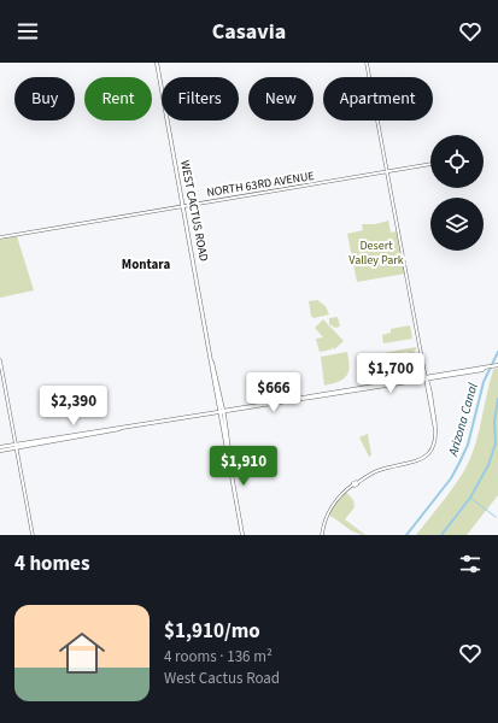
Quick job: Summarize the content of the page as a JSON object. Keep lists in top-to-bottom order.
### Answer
{
  "streets": {
    "main road": ["WEST CACTUS ROAD"],
    "street": ["NORTH 63RD AVENUE"]
  },
  "crossings": [
    ["NORTH 63RD AVENUE", "WEST CACTUS ROAD"]
  ],
  "districts": ["Montara"],
  "water": ["Arizona Canal"],
  "parks": ["Desert Valley Park"],
  "page": {
    "header": "Casavia",
    "chip": [
      "Buy",
      "Rent",
      "Filters",
      "New",
      "Apartment"
    ],
    "price": [
      "$1,700",
      "$666",
      "$2,390",
      "$1,910"
    ],
    "heading": "4 homes",
    "list": [
      {
        "name": "$1,910/mo",
        "note": "4 rooms · 136 m² · West Cactus Road"
      }
    ]
  }
}
